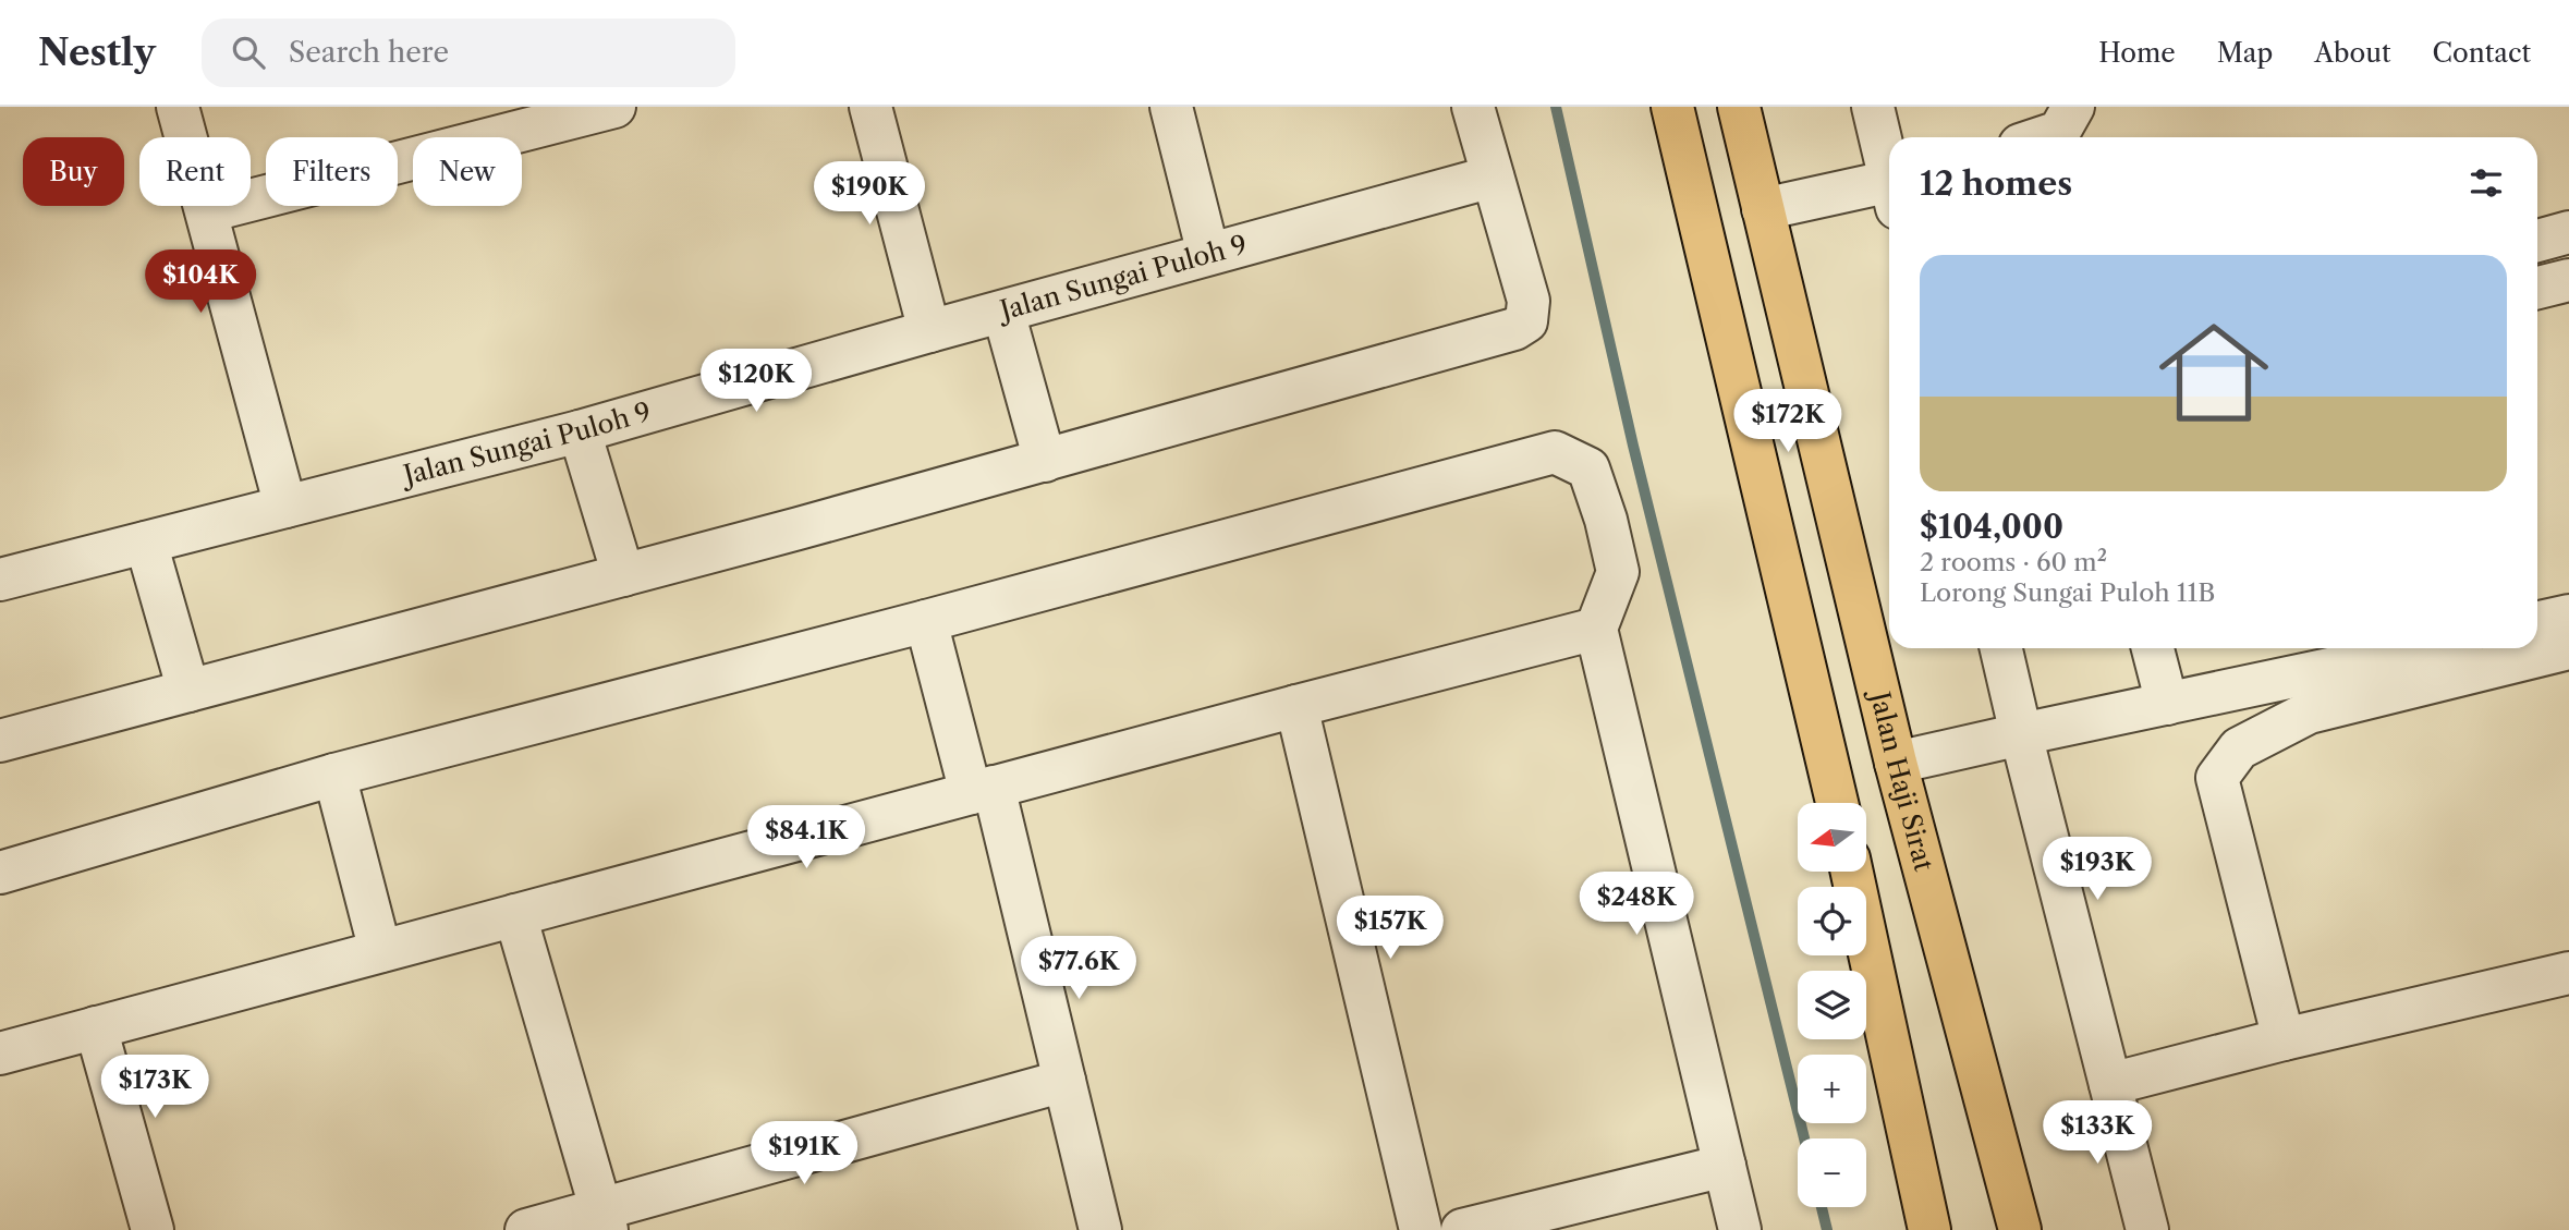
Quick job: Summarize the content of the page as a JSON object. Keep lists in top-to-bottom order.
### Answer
{
  "streets": {
    "main road": ["Jalan Haji Sirat"],
    "street": ["Jalan Sungai Puloh 9"]
  },
  "north": "left",
  "page": {
    "header": "Nestly",
    "search": "Search here",
    "nav": [
      "Home",
      "Map",
      "About",
      "Contact"
    ],
    "chip": [
      "Buy",
      "Rent",
      "Filters",
      "New"
    ],
    "heading": "12 homes",
    "price": [
      "$190K",
      "$104K",
      "$120K",
      "$172K",
      "$84.1K",
      "$193K",
      "$248K",
      "$157K",
      "$77.6K",
      "$173K",
      "$133K",
      "$191K"
    ],
    "list": [
      {
        "name": "$104,000",
        "note": "2 rooms · 60 m² · Lorong Sungai Puloh 11B"
      }
    ],
    "map_buttons": ["+", "−"]
  }
}
